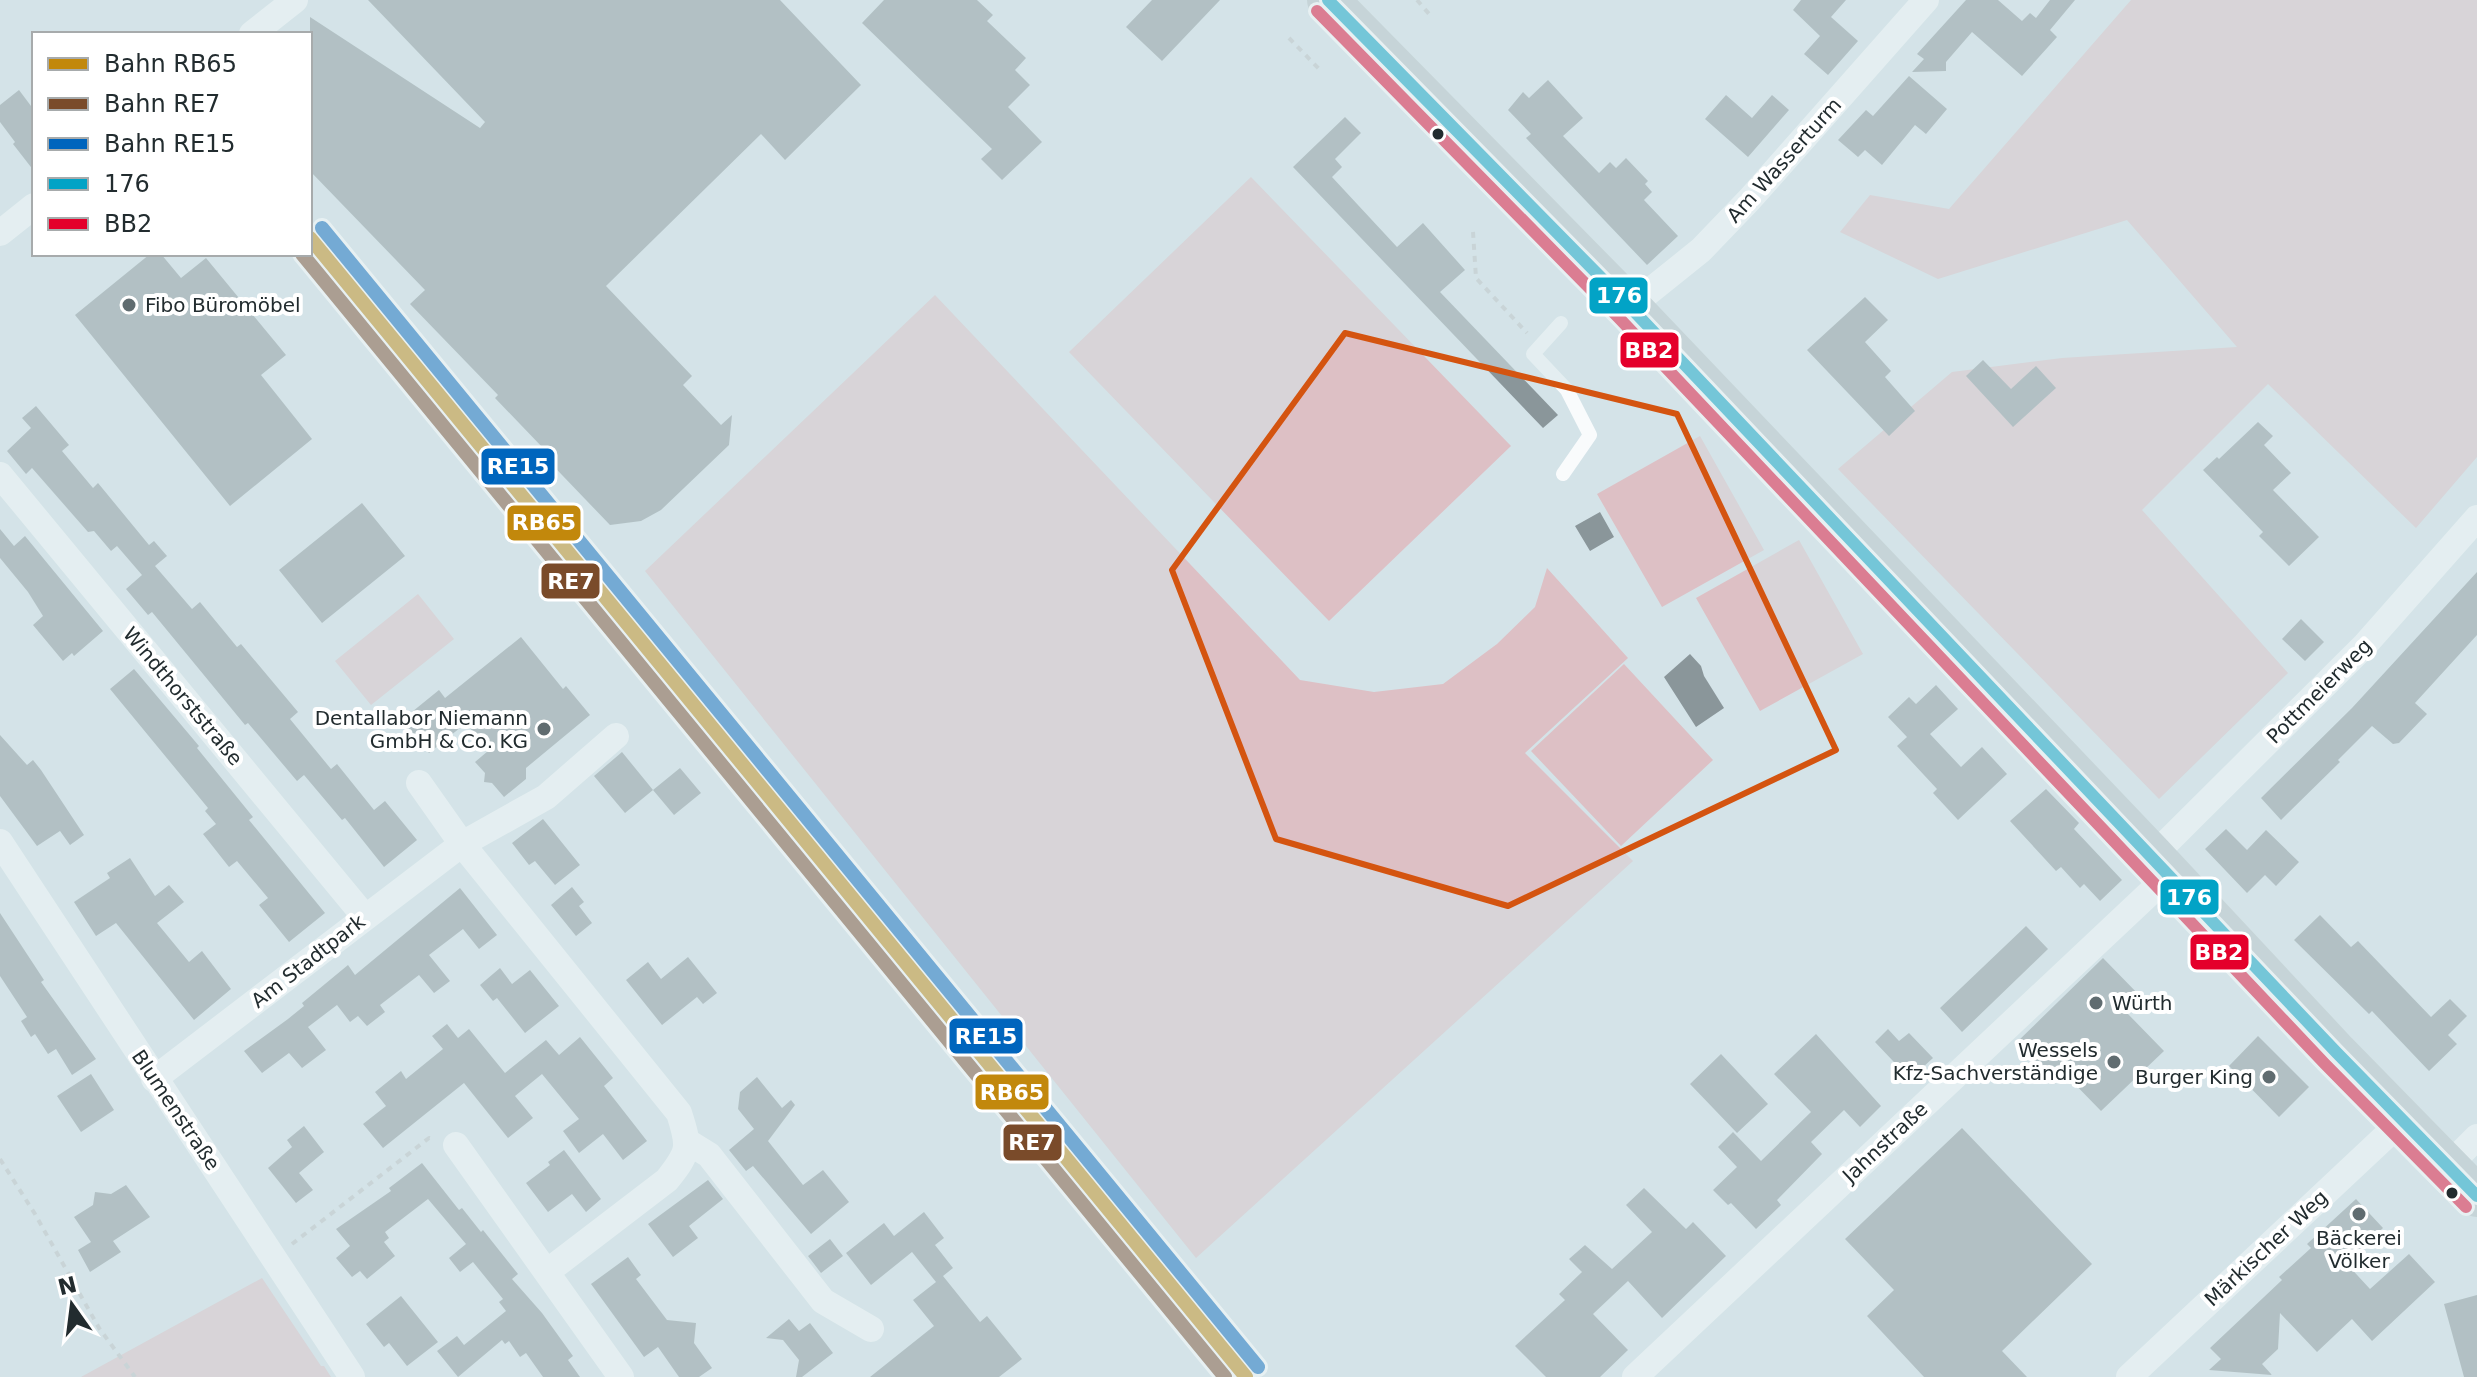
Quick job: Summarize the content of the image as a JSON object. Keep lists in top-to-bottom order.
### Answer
{
  "streets": {
    "street": [
      "Am Wasserturm",
      "Pottmeierweg",
      "Windthorststraße",
      "Am Stadtpark",
      "Blumenstraße",
      "Jahnstraße",
      "Märkischer Weg"
    ]
  },
  "crossings": [
    ["Pottmeierweg", "Jahnstraße"],
    ["Windthorststraße", "Am Stadtpark"],
    ["Am Stadtpark", "Blumenstraße"]
  ],
  "places": [
    "Fibo Büromöbel",
    "Dentallabor Niemann GmbH & Co. KG",
    "Würth",
    "Wessels Kfz-Sachverständige",
    "Burger King",
    "Bäckerei Völker"
  ],
  "lines": [
    "transit line 176",
    "transit line BB2",
    "rail line RE15",
    "rail line RB65",
    "rail line RE7"
  ],
  "legend": [
    "Bahn RB65",
    "Bahn RE7",
    "Bahn RE15",
    "176",
    "BB2"
  ],
  "north": "top"
}
